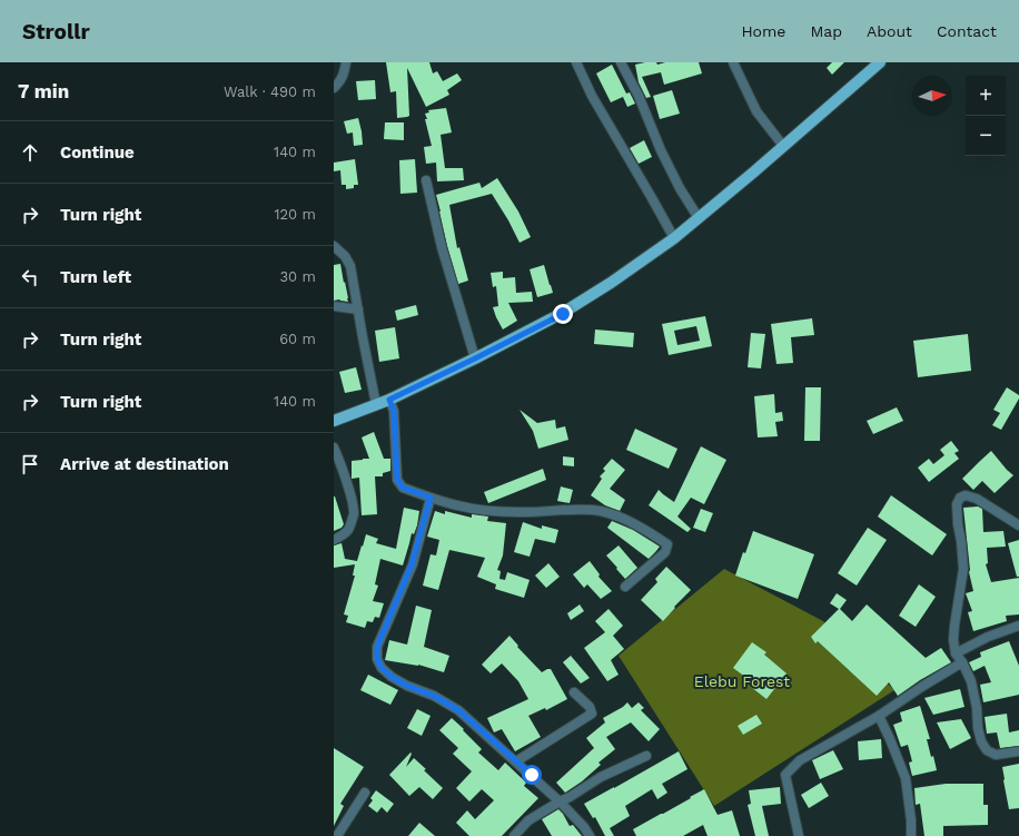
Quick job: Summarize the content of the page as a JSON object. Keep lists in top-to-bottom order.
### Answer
{
  "parks": ["Elebu Forest"],
  "north": "right",
  "page": {
    "header": "Strollr",
    "nav": [
      "Home",
      "Map",
      "About",
      "Contact"
    ],
    "heading": ["7 min", "Walk · 490 m"],
    "map_buttons": ["+", "−"],
    "list": [
      ["Continue", "140 m"],
      ["Turn right", "120 m"],
      ["Turn left", "30 m"],
      ["Turn right", "60 m"],
      ["Turn right", "140 m"],
      "Arrive at destination"
    ]
  }
}
